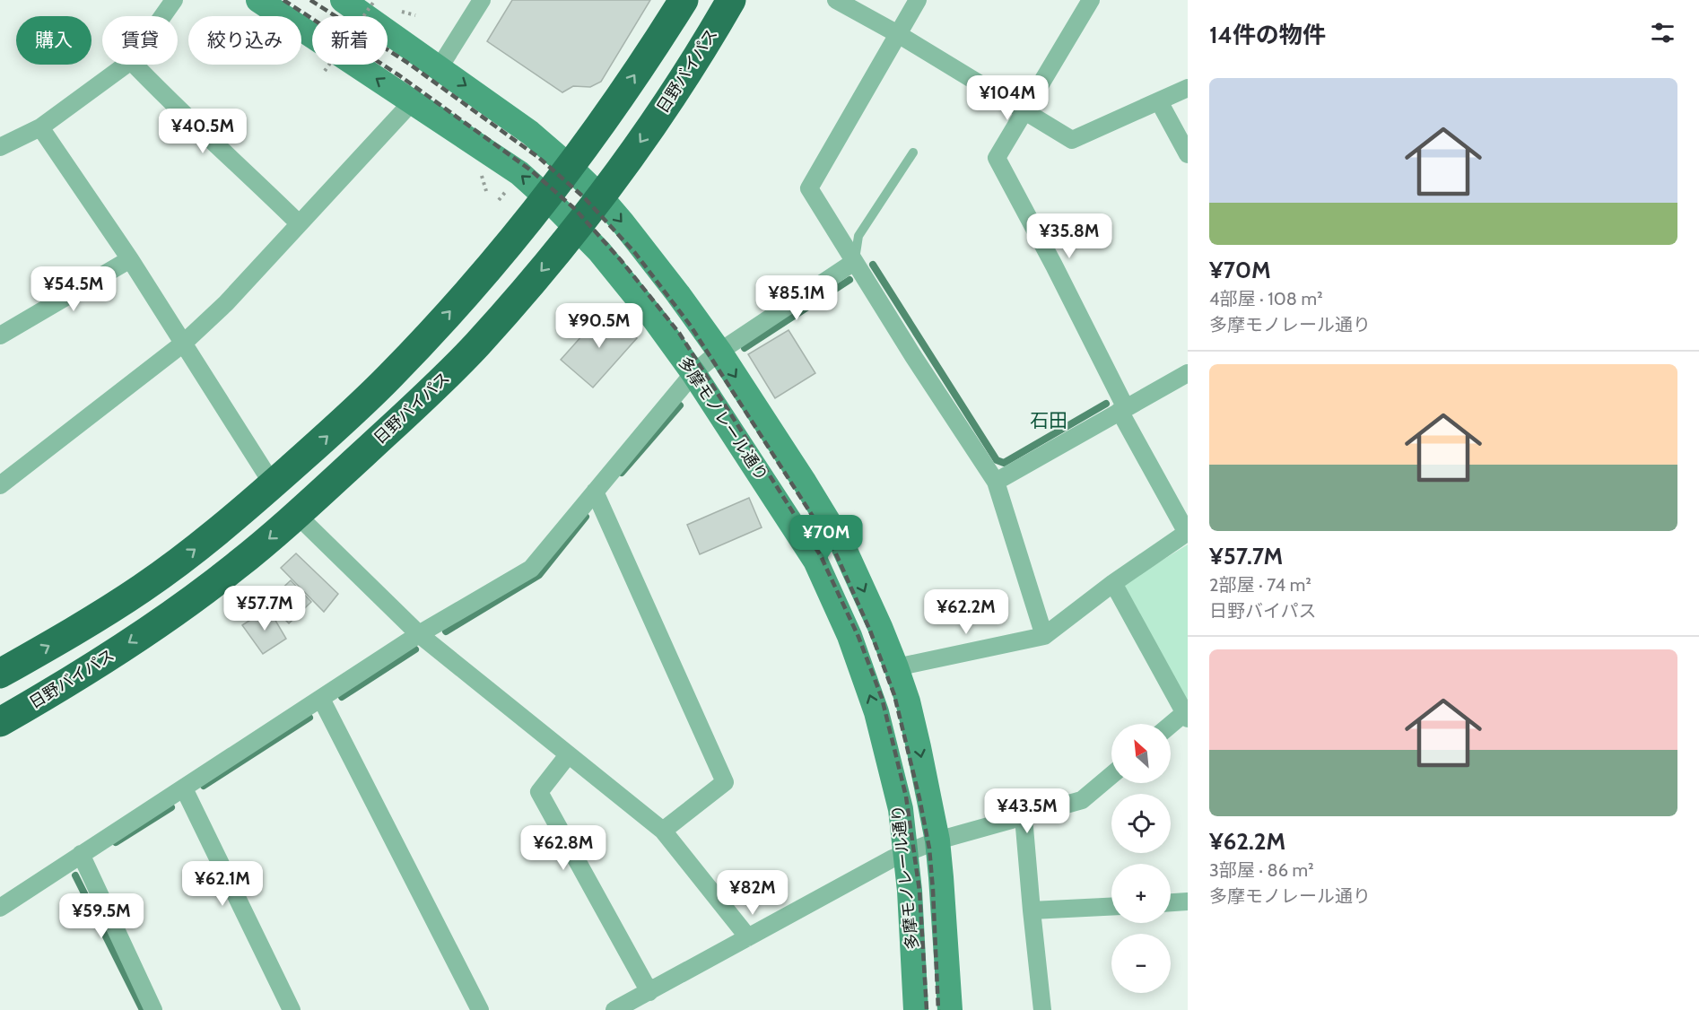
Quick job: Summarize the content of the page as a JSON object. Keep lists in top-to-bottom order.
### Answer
{
  "streets": {
    "highway": ["日野バイパス"],
    "main road": ["多摩モノレール通り"]
  },
  "crossings": [
    ["日野バイパス", "多摩モノレール通り"]
  ],
  "districts": ["石田"],
  "north": "top left",
  "page": {
    "heading": "14件の物件",
    "chip": [
      "購入",
      "賃貸",
      "絞り込み",
      "新着"
    ],
    "list": [
      {
        "name": "¥70M",
        "note": "4部屋 · 108 m² · 多摩モノレール通り"
      },
      {
        "name": "¥57.7M",
        "note": "2部屋 · 74 m² · 日野バイパス"
      },
      {
        "name": "¥62.2M",
        "note": "3部屋 · 86 m² · 多摩モノレール通り"
      }
    ],
    "price": [
      "¥104M",
      "¥40.5M",
      "¥35.8M",
      "¥54.5M",
      "¥85.1M",
      "¥90.5M",
      "¥70M",
      "¥57.7M",
      "¥62.2M",
      "¥43.5M",
      "¥62.8M",
      "¥62.1M",
      "¥82M",
      "¥59.5M"
    ],
    "map_buttons": ["+", "−"]
  }
}
